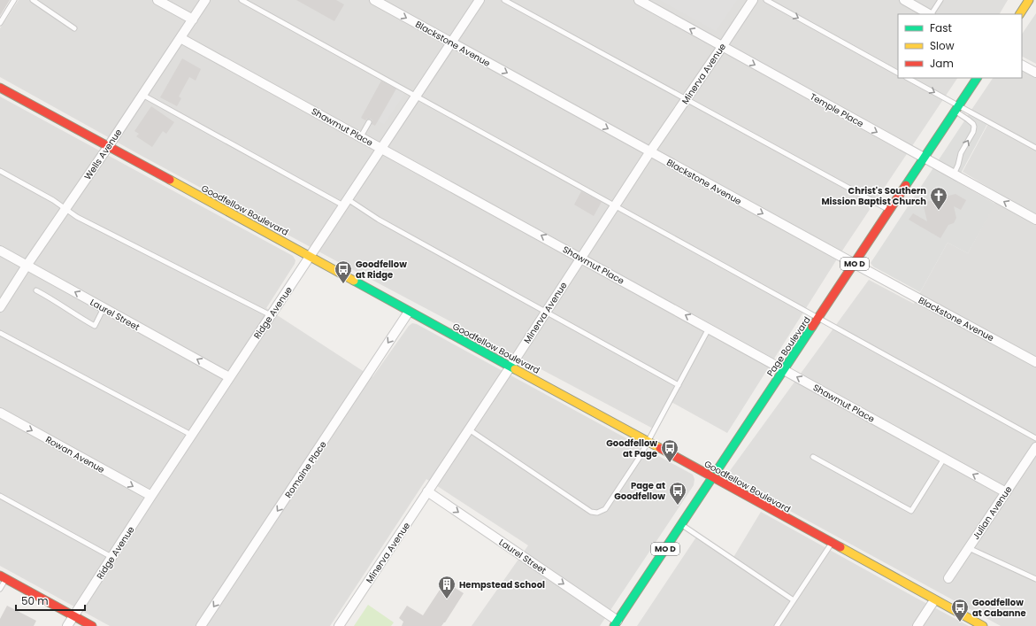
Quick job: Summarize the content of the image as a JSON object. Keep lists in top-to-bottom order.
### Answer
{
  "streets": {
    "main road": ["Goodfellow Boulevard", "MO D", "Page Boulevard"],
    "street": [
      "Blackstone Avenue",
      "Minerva Avenue",
      "Temple Place",
      "Shawmut Place",
      "Wells Avenue",
      "Ridge Avenue",
      "Laurel Street",
      "Rowan Avenue",
      "Romaine Place",
      "Julian Avenue"
    ]
  },
  "crossings": [
    ["Blackstone Avenue", "Minerva Avenue"],
    ["Blackstone Avenue", "Ridge Avenue"],
    ["Blackstone Avenue", "Page Boulevard"],
    ["Minerva Avenue", "Temple Place"],
    ["Minerva Avenue", "Shawmut Place"],
    ["Minerva Avenue", "Goodfellow Boulevard"],
    ["Minerva Avenue", "Laurel Street"],
    ["Temple Place", "Page Boulevard"],
    ["Shawmut Place", "Wells Avenue"],
    ["Shawmut Place", "Ridge Avenue"],
    ["Shawmut Place", "Page Boulevard"],
    ["Shawmut Place", "Julian Avenue"],
    ["Wells Avenue", "Goodfellow Boulevard"],
    ["Wells Avenue", "Laurel Street"],
    ["Goodfellow Boulevard", "Ridge Avenue"],
    ["Goodfellow Boulevard", "Page Boulevard"],
    ["Goodfellow Boulevard", "Romaine Place"],
    ["Ridge Avenue", "Laurel Street"],
    ["Ridge Avenue", "Rowan Avenue"],
    ["Laurel Street", "Page Boulevard"]
  ],
  "one_way": [
    "Blackstone Avenue",
    "Shawmut Place",
    "Rowan Avenue",
    "Romaine Place"
  ],
  "places": {
    "church": ["Christ's Southern Mission Baptist Church"],
    "bus stop": [
      "Goodfellow at Ridge",
      "Goodfellow at Page",
      "Page at Goodfellow",
      "Goodfellow at Cabanne"
    ],
    "building": ["Hempstead School"]
  },
  "legend": ["Fast", "Slow", "Jam"],
  "scale_bar": "50 m"
}
